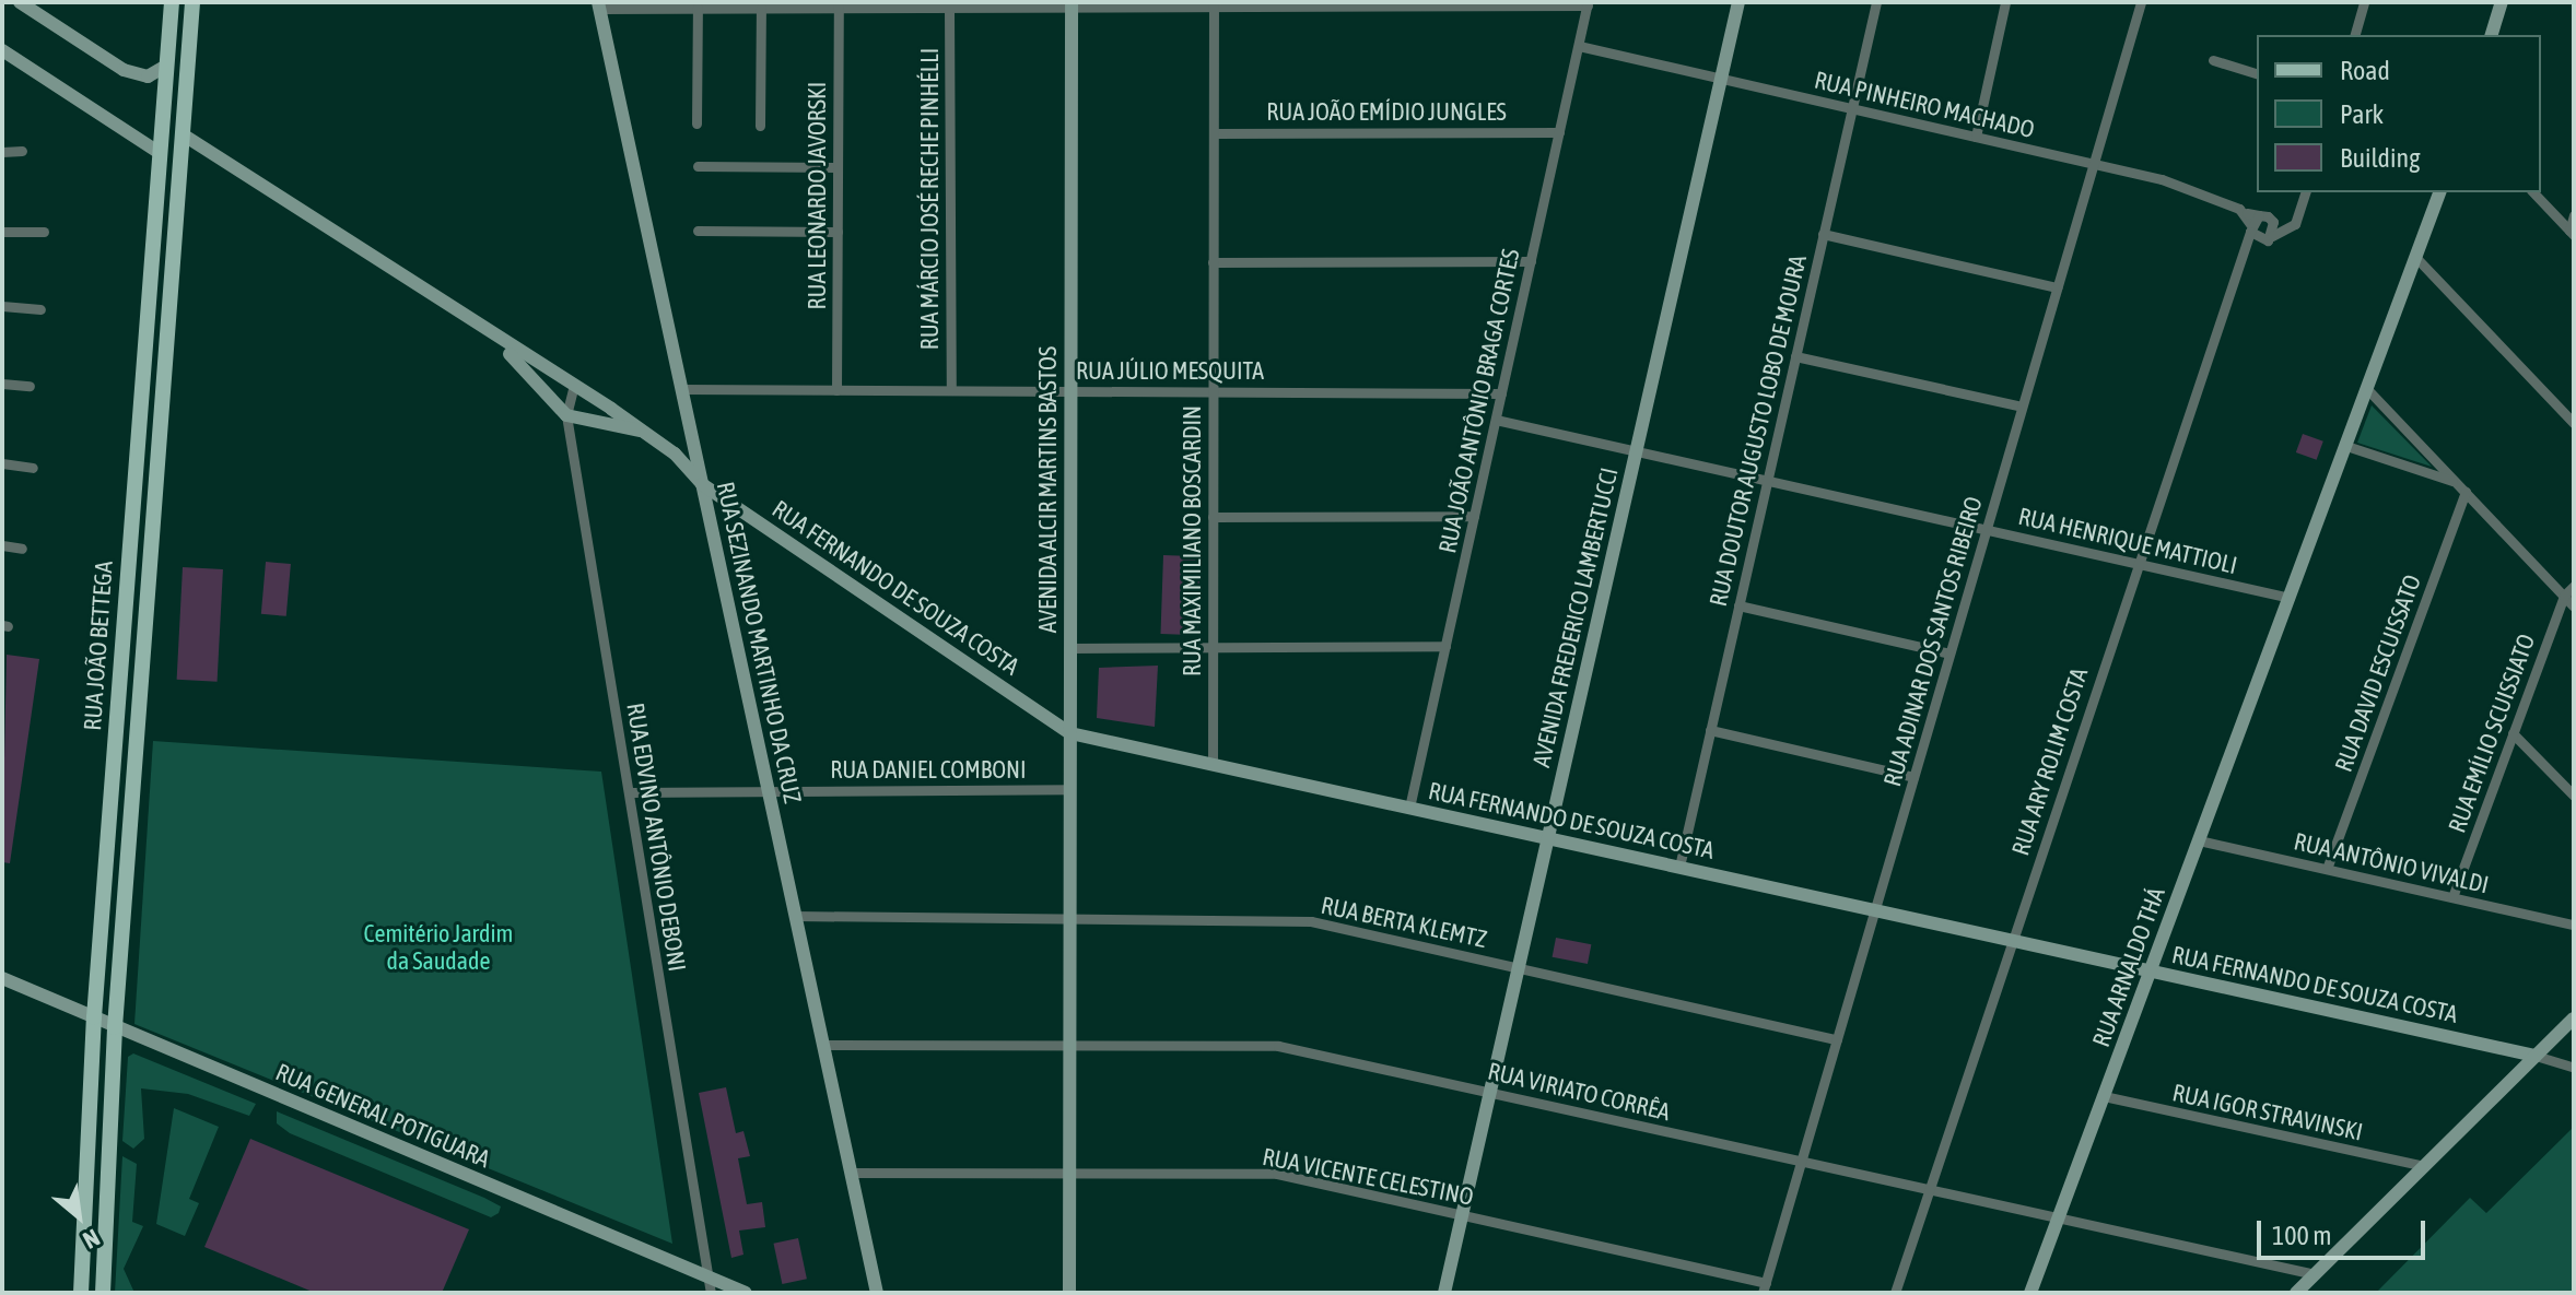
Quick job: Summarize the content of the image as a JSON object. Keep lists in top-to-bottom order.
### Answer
{
  "streets": {
    "main road": ["RUA JOÃO BETTEGA"],
    "street": [
      "RUA PINHEIRO MACHADO",
      "RUA JOÃO EMÍDIO JUNGLES",
      "RUA LEONARDO JAVORSKI",
      "RUA MÁRCIO JOSÉ RECHE PINHÉLLI",
      "RUA JÚLIO MESQUITA",
      "RUA JOÃO ANTÔNIO BRAGA CORTES",
      "RUA DOUTOR AUGUSTO LOBO DE MOURA",
      "AVENIDA ALCIR MARTINS BASTOS",
      "RUA MAXIMILIANO BOSCARDIN",
      "RUA HENRIQUE MATTIOLI",
      "RUA FERNANDO DE SOUZA COSTA",
      "AVENIDA FREDERICO LAMBERTUCCI",
      "RUA ADINAR DOS SANTOS RIBEIRO",
      "RUA SEZINANDO MARTINHO DA CRUZ",
      "RUA DAVID ESCUISSATO",
      "RUA EMÍLIO SCUISSIATO",
      "RUA ARY ROLIM COSTA",
      "RUA DANIEL COMBONI",
      "RUA EDVINO ANTÔNIO DEBONI",
      "RUA ANTÔNIO VIVALDI",
      "RUA BERTA KLEMTZ",
      "RUA ARNALDO THÁ",
      "RUA VIRIATO CORRÊA",
      "RUA IGOR STRAVINSKI",
      "RUA GENERAL POTIGUARA",
      "RUA VICENTE CELESTINO"
    ]
  },
  "crossings": [
    ["RUA PINHEIRO MACHADO", "RUA JOÃO ANTÔNIO BRAGA CORTES"],
    ["RUA PINHEIRO MACHADO", "RUA DOUTOR AUGUSTO LOBO DE MOURA"],
    ["RUA PINHEIRO MACHADO", "AVENIDA FREDERICO LAMBERTUCCI"],
    ["RUA PINHEIRO MACHADO", "RUA ADINAR DOS SANTOS RIBEIRO"],
    ["RUA PINHEIRO MACHADO", "RUA ARY ROLIM COSTA"],
    ["RUA JOÃO EMÍDIO JUNGLES", "RUA JOÃO ANTÔNIO BRAGA CORTES"],
    ["RUA JOÃO EMÍDIO JUNGLES", "RUA MAXIMILIANO BOSCARDIN"],
    ["RUA LEONARDO JAVORSKI", "RUA JÚLIO MESQUITA"],
    ["RUA MÁRCIO JOSÉ RECHE PINHÉLLI", "RUA JÚLIO MESQUITA"],
    ["RUA JÚLIO MESQUITA", "RUA JOÃO ANTÔNIO BRAGA CORTES"],
    ["RUA JÚLIO MESQUITA", "AVENIDA ALCIR MARTINS BASTOS"],
    ["RUA JÚLIO MESQUITA", "RUA MAXIMILIANO BOSCARDIN"],
    ["RUA JÚLIO MESQUITA", "RUA SEZINANDO MARTINHO DA CRUZ"],
    ["RUA JOÃO ANTÔNIO BRAGA CORTES", "RUA HENRIQUE MATTIOLI"],
    ["RUA JOÃO ANTÔNIO BRAGA CORTES", "RUA FERNANDO DE SOUZA COSTA"],
    ["RUA DOUTOR AUGUSTO LOBO DE MOURA", "RUA HENRIQUE MATTIOLI"],
    ["RUA DOUTOR AUGUSTO LOBO DE MOURA", "RUA FERNANDO DE SOUZA COSTA"],
    ["AVENIDA ALCIR MARTINS BASTOS", "RUA FERNANDO DE SOUZA COSTA"],
    ["AVENIDA ALCIR MARTINS BASTOS", "RUA DANIEL COMBONI"],
    ["AVENIDA ALCIR MARTINS BASTOS", "RUA BERTA KLEMTZ"],
    ["AVENIDA ALCIR MARTINS BASTOS", "RUA VIRIATO CORRÊA"],
    ["AVENIDA ALCIR MARTINS BASTOS", "RUA VICENTE CELESTINO"],
    ["RUA MAXIMILIANO BOSCARDIN", "RUA FERNANDO DE SOUZA COSTA"],
    ["RUA HENRIQUE MATTIOLI", "AVENIDA FREDERICO LAMBERTUCCI"],
    ["RUA HENRIQUE MATTIOLI", "RUA ADINAR DOS SANTOS RIBEIRO"],
    ["RUA HENRIQUE MATTIOLI", "RUA ARY ROLIM COSTA"],
    ["RUA HENRIQUE MATTIOLI", "RUA ARNALDO THÁ"],
    ["RUA FERNANDO DE SOUZA COSTA", "AVENIDA FREDERICO LAMBERTUCCI"],
    ["RUA FERNANDO DE SOUZA COSTA", "RUA ADINAR DOS SANTOS RIBEIRO"],
    ["RUA FERNANDO DE SOUZA COSTA", "RUA SEZINANDO MARTINHO DA CRUZ"],
    ["RUA FERNANDO DE SOUZA COSTA", "RUA JOÃO BETTEGA"],
    ["RUA FERNANDO DE SOUZA COSTA", "RUA ARY ROLIM COSTA"],
    ["RUA FERNANDO DE SOUZA COSTA", "RUA EDVINO ANTÔNIO DEBONI"],
    ["RUA FERNANDO DE SOUZA COSTA", "RUA ARNALDO THÁ"],
    ["AVENIDA FREDERICO LAMBERTUCCI", "RUA BERTA KLEMTZ"],
    ["AVENIDA FREDERICO LAMBERTUCCI", "RUA VIRIATO CORRÊA"],
    ["AVENIDA FREDERICO LAMBERTUCCI", "RUA VICENTE CELESTINO"],
    ["RUA ADINAR DOS SANTOS RIBEIRO", "RUA BERTA KLEMTZ"],
    ["RUA ADINAR DOS SANTOS RIBEIRO", "RUA VIRIATO CORRÊA"],
    ["RUA ADINAR DOS SANTOS RIBEIRO", "RUA VICENTE CELESTINO"],
    ["RUA SEZINANDO MARTINHO DA CRUZ", "RUA DANIEL COMBONI"],
    ["RUA SEZINANDO MARTINHO DA CRUZ", "RUA BERTA KLEMTZ"],
    ["RUA SEZINANDO MARTINHO DA CRUZ", "RUA VIRIATO CORRÊA"],
    ["RUA SEZINANDO MARTINHO DA CRUZ", "RUA VICENTE CELESTINO"],
    ["RUA JOÃO BETTEGA", "RUA GENERAL POTIGUARA"],
    ["RUA DAVID ESCUISSATO", "RUA ANTÔNIO VIVALDI"],
    ["RUA EMÍLIO SCUISSIATO", "RUA ANTÔNIO VIVALDI"],
    ["RUA ARY ROLIM COSTA", "RUA VIRIATO CORRÊA"],
    ["RUA DANIEL COMBONI", "RUA EDVINO ANTÔNIO DEBONI"],
    ["RUA EDVINO ANTÔNIO DEBONI", "RUA GENERAL POTIGUARA"],
    ["RUA ANTÔNIO VIVALDI", "RUA ARNALDO THÁ"],
    ["RUA ARNALDO THÁ", "RUA VIRIATO CORRÊA"],
    ["RUA ARNALDO THÁ", "RUA IGOR STRAVINSKI"]
  ],
  "parks": ["Cemitério Jardim da Saudade"],
  "legend": ["Road", "Park", "Building"],
  "scale_bar": "100 m",
  "north": "bottom right"
}
